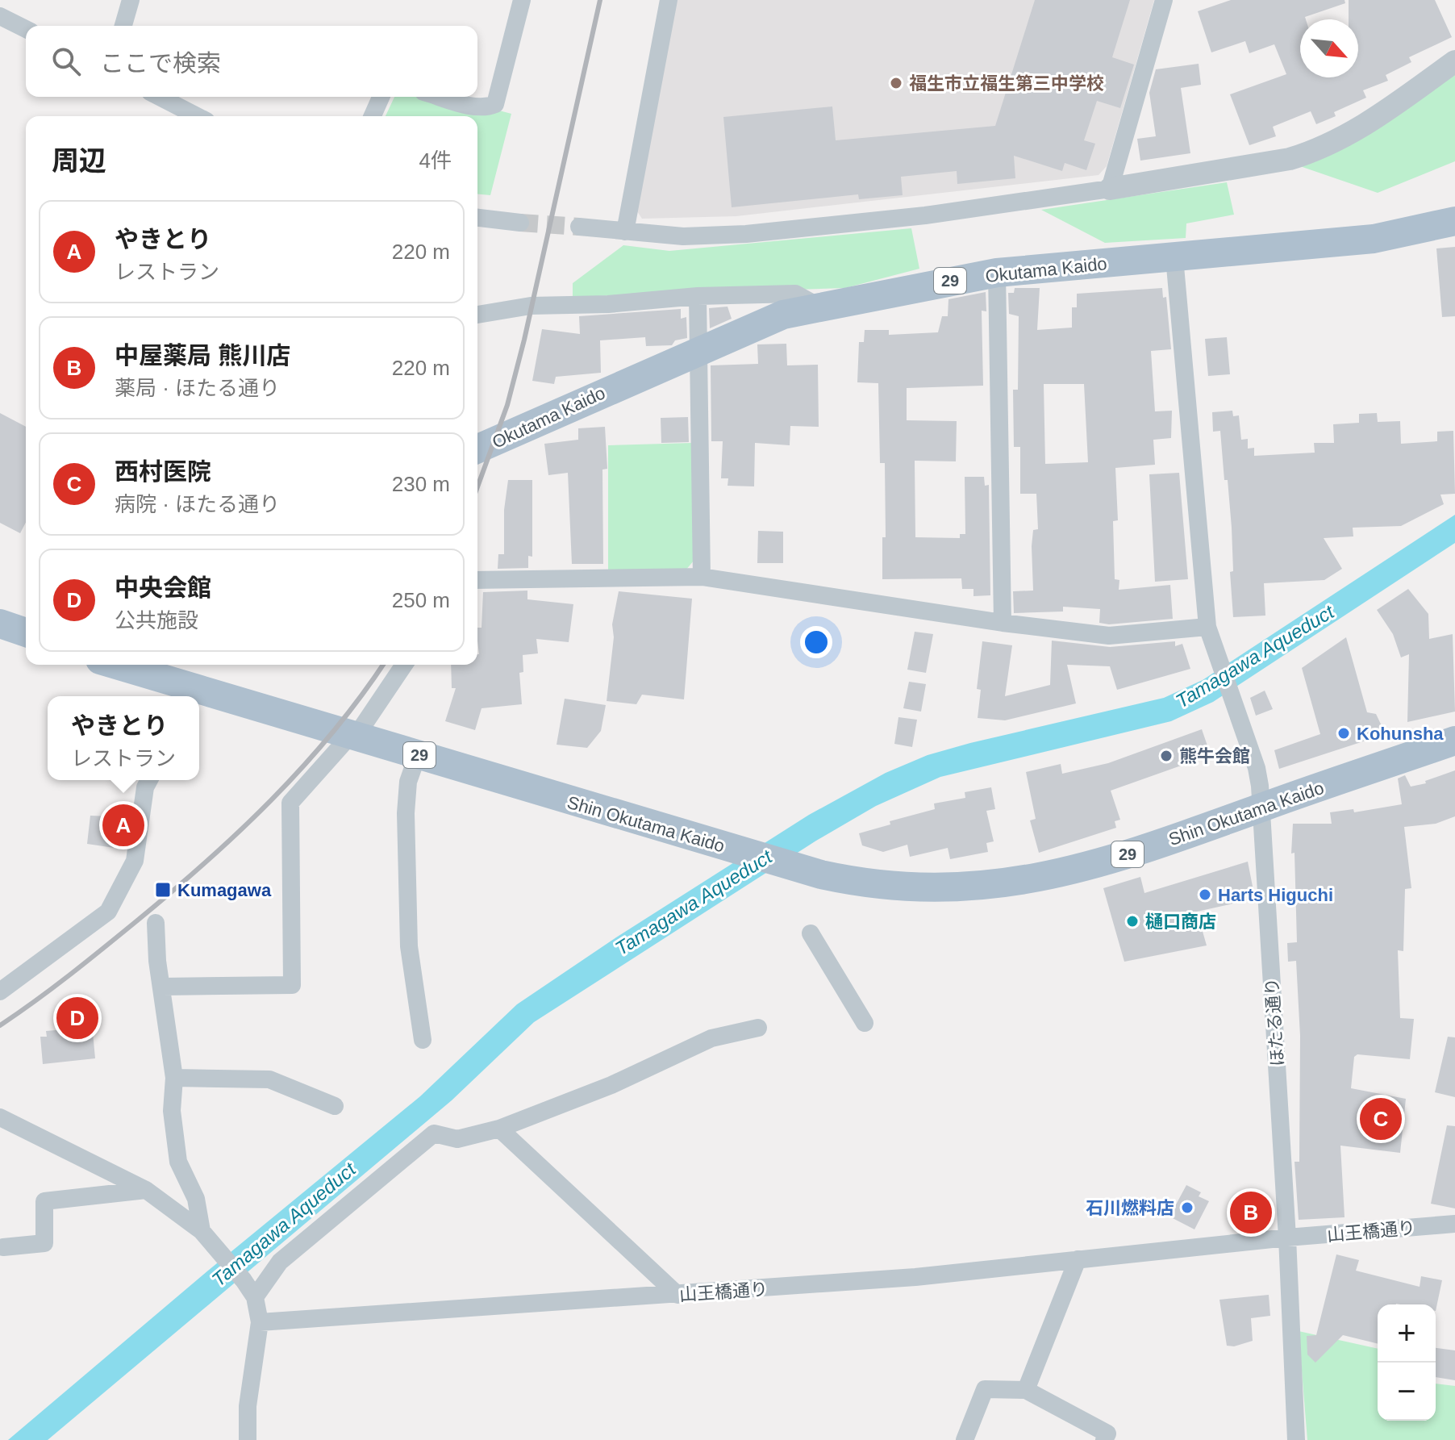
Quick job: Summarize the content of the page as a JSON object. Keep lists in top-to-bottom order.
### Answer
{
  "streets": {
    "main road": ["Okutama Kaido", "29", "Shin Okutama Kaido"],
    "street": ["ほたる通り", "山王橋通り"]
  },
  "crossings": [
    ["Okutama Kaido", "ほたる通り"],
    ["Shin Okutama Kaido", "ほたる通り"],
    ["ほたる通り", "山王橋通り"]
  ],
  "water": ["Tamagawa Aqueduct"],
  "places": {
    "other": [
      "福生市立福生第三中学校",
      "Kohunsha",
      "熊牛会館",
      "Harts Higuchi",
      "樋口商店",
      "石川燃料店"
    ],
    "transit": ["Kumagawa"]
  },
  "north": "bottom right",
  "page": {
    "search": "ここで検索",
    "heading": ["周辺", "4件"],
    "list": [
      {
        "mark": "A",
        "name": "やきとり",
        "note": "レストラン",
        "value": "220 m"
      },
      {
        "mark": "B",
        "name": "中屋薬局 熊川店",
        "note": "薬局 · ほたる通り",
        "value": "220 m"
      },
      {
        "mark": "C",
        "name": "西村医院",
        "note": "病院 · ほたる通り",
        "value": "230 m"
      },
      {
        "mark": "D",
        "name": "中央会館",
        "note": "公共施設",
        "value": "250 m"
      }
    ],
    "popup": ["やきとり", "レストラン"],
    "pins": [
      "A",
      "D",
      "C",
      "B"
    ],
    "map_buttons": ["+", "−"]
  }
}
